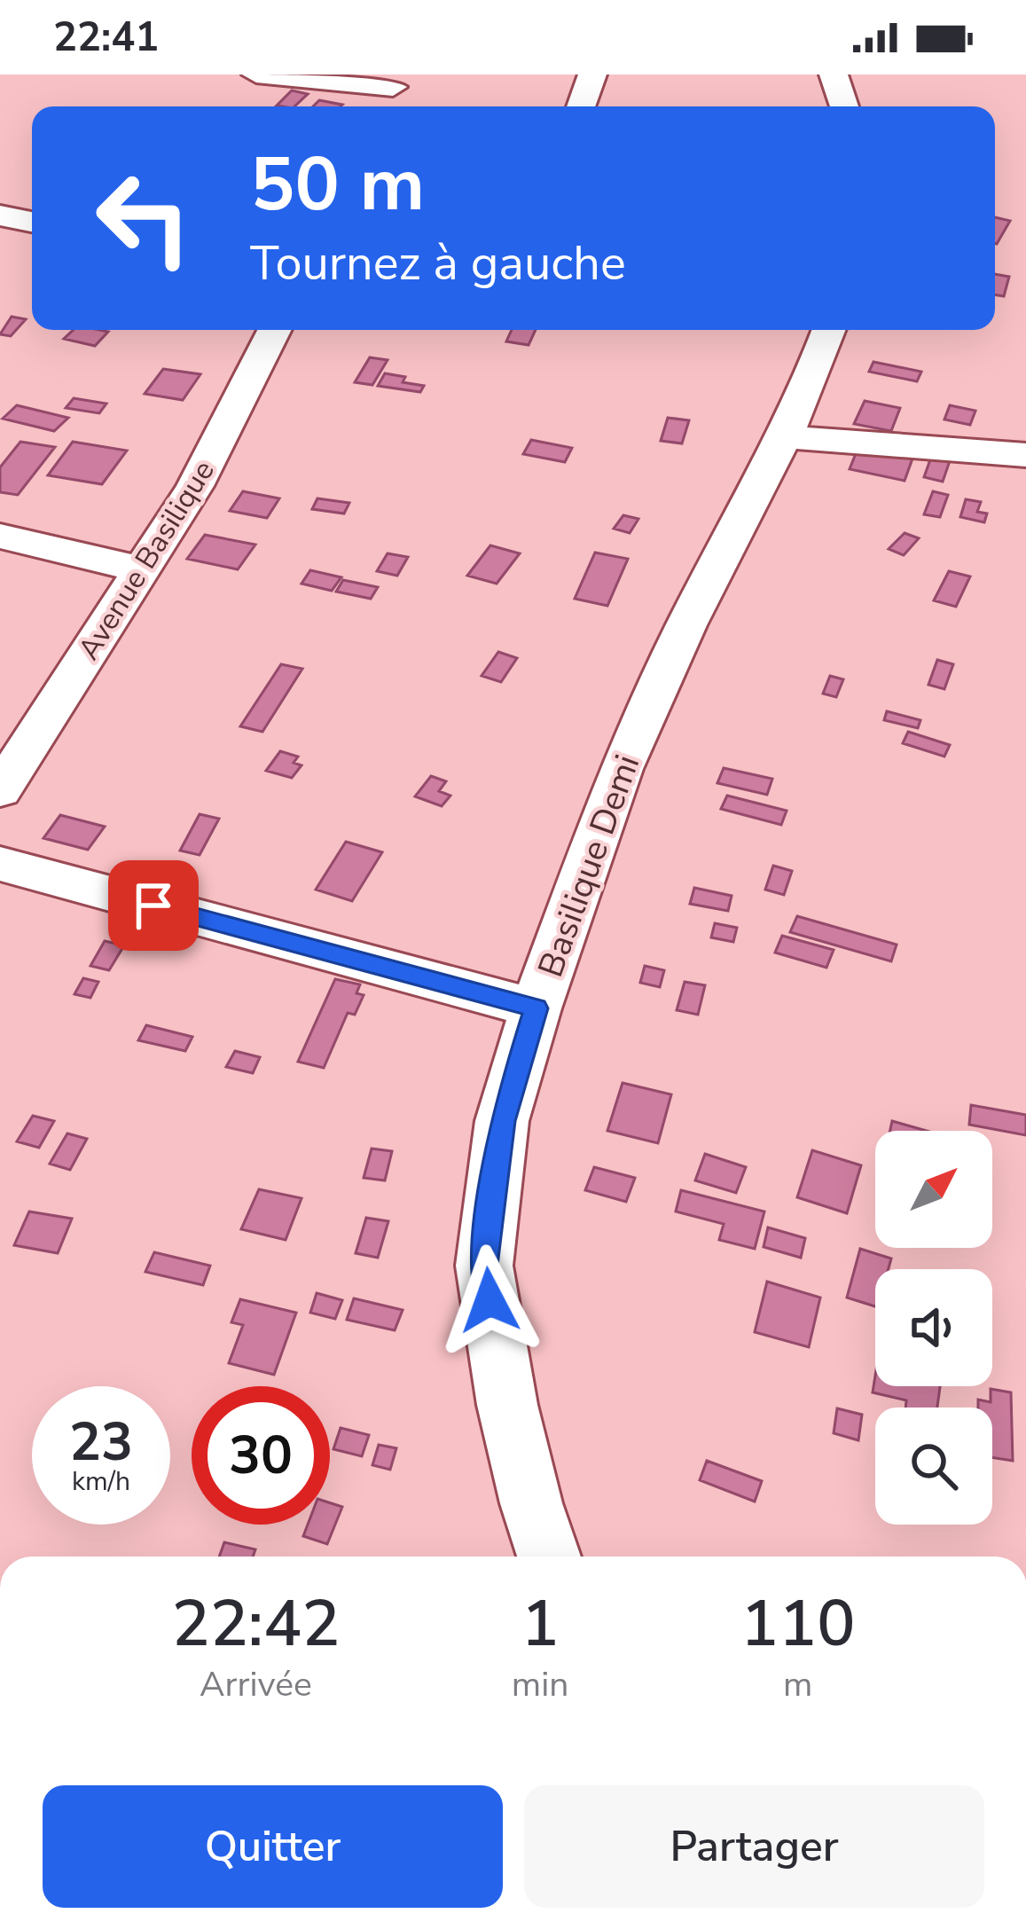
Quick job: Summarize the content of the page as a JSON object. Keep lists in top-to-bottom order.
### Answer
{
  "streets": {
    "street": ["Avenue Basilique", "Basilique Demi"]
  },
  "north": "top right",
  "page": {
    "status": "22:41",
    "turn": ["50 m", "Tournez à gauche"],
    "speed": "23 km/h",
    "limit": "30",
    "eta": [
      "22:42",
      "Arrivée",
      "1",
      "min",
      "110",
      "m"
    ],
    "buttons": ["Quitter", "Partager"]
  }
}
